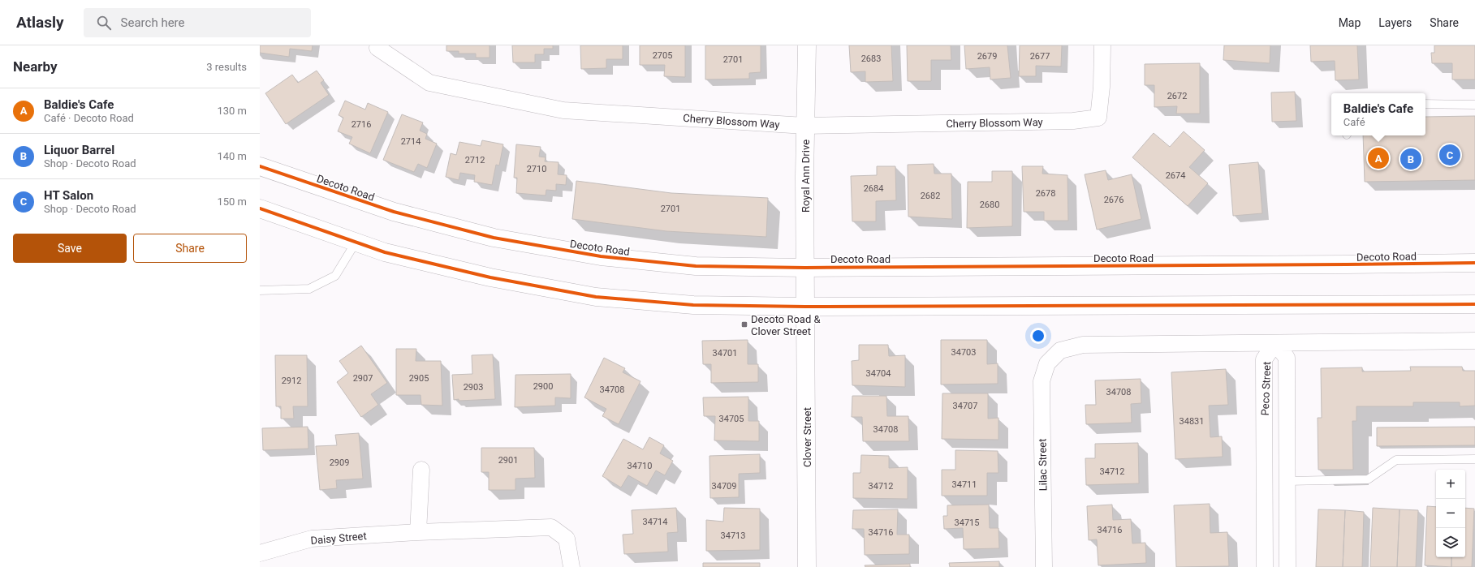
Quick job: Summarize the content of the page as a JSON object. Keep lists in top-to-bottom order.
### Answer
{
  "streets": {
    "main road": ["Royal Ann Drive", "Decoto Road", "Clover Street"],
    "street": [
      "Cherry Blossom Way",
      "Peco Street",
      "Lilac Street",
      "Daisy Street"
    ]
  },
  "crossings": [
    ["Cherry Blossom Way", "Royal Ann Drive"],
    ["Royal Ann Drive", "Decoto Road"],
    ["Royal Ann Drive", "Clover Street"],
    ["Peco Street", "Lilac Street"]
  ],
  "places": {
    "transit": ["Decoto Road & Clover Street"]
  },
  "house_numbers": [
    "2705",
    "2679",
    "2677",
    "2683",
    "2701",
    "2672",
    "2716",
    "2714",
    "2712",
    "2710",
    "2674",
    "2684",
    "2678",
    "2682",
    "2676",
    "2680",
    "2701",
    "34703",
    "34701",
    "34704",
    "2907",
    "2905",
    "2912",
    "2900",
    "2903",
    "34708",
    "34708",
    "34707",
    "34705",
    "34831",
    "34708",
    "2901",
    "2909",
    "34710",
    "34712",
    "34711",
    "34709",
    "34712",
    "34714",
    "34715",
    "34716",
    "34716",
    "34713"
  ],
  "page": {
    "header": "Atlasly",
    "search": "Search here",
    "nav": ["Map", "Layers", "Share"],
    "heading": ["Nearby", "3 results"],
    "list": [
      {
        "mark": "A",
        "name": "Baldie's Cafe",
        "note": "Café · Decoto Road",
        "value": "130 m"
      },
      {
        "mark": "B",
        "name": "Liquor Barrel",
        "note": "Shop · Decoto Road",
        "value": "140 m"
      },
      {
        "mark": "C",
        "name": "HT Salon",
        "note": "Shop · Decoto Road",
        "value": "150 m"
      }
    ],
    "popup": ["Baldie's Cafe", "Café"],
    "pins": ["C", "A", "B"],
    "buttons": ["Save", "Share"],
    "map_buttons": ["+", "−"]
  }
}
